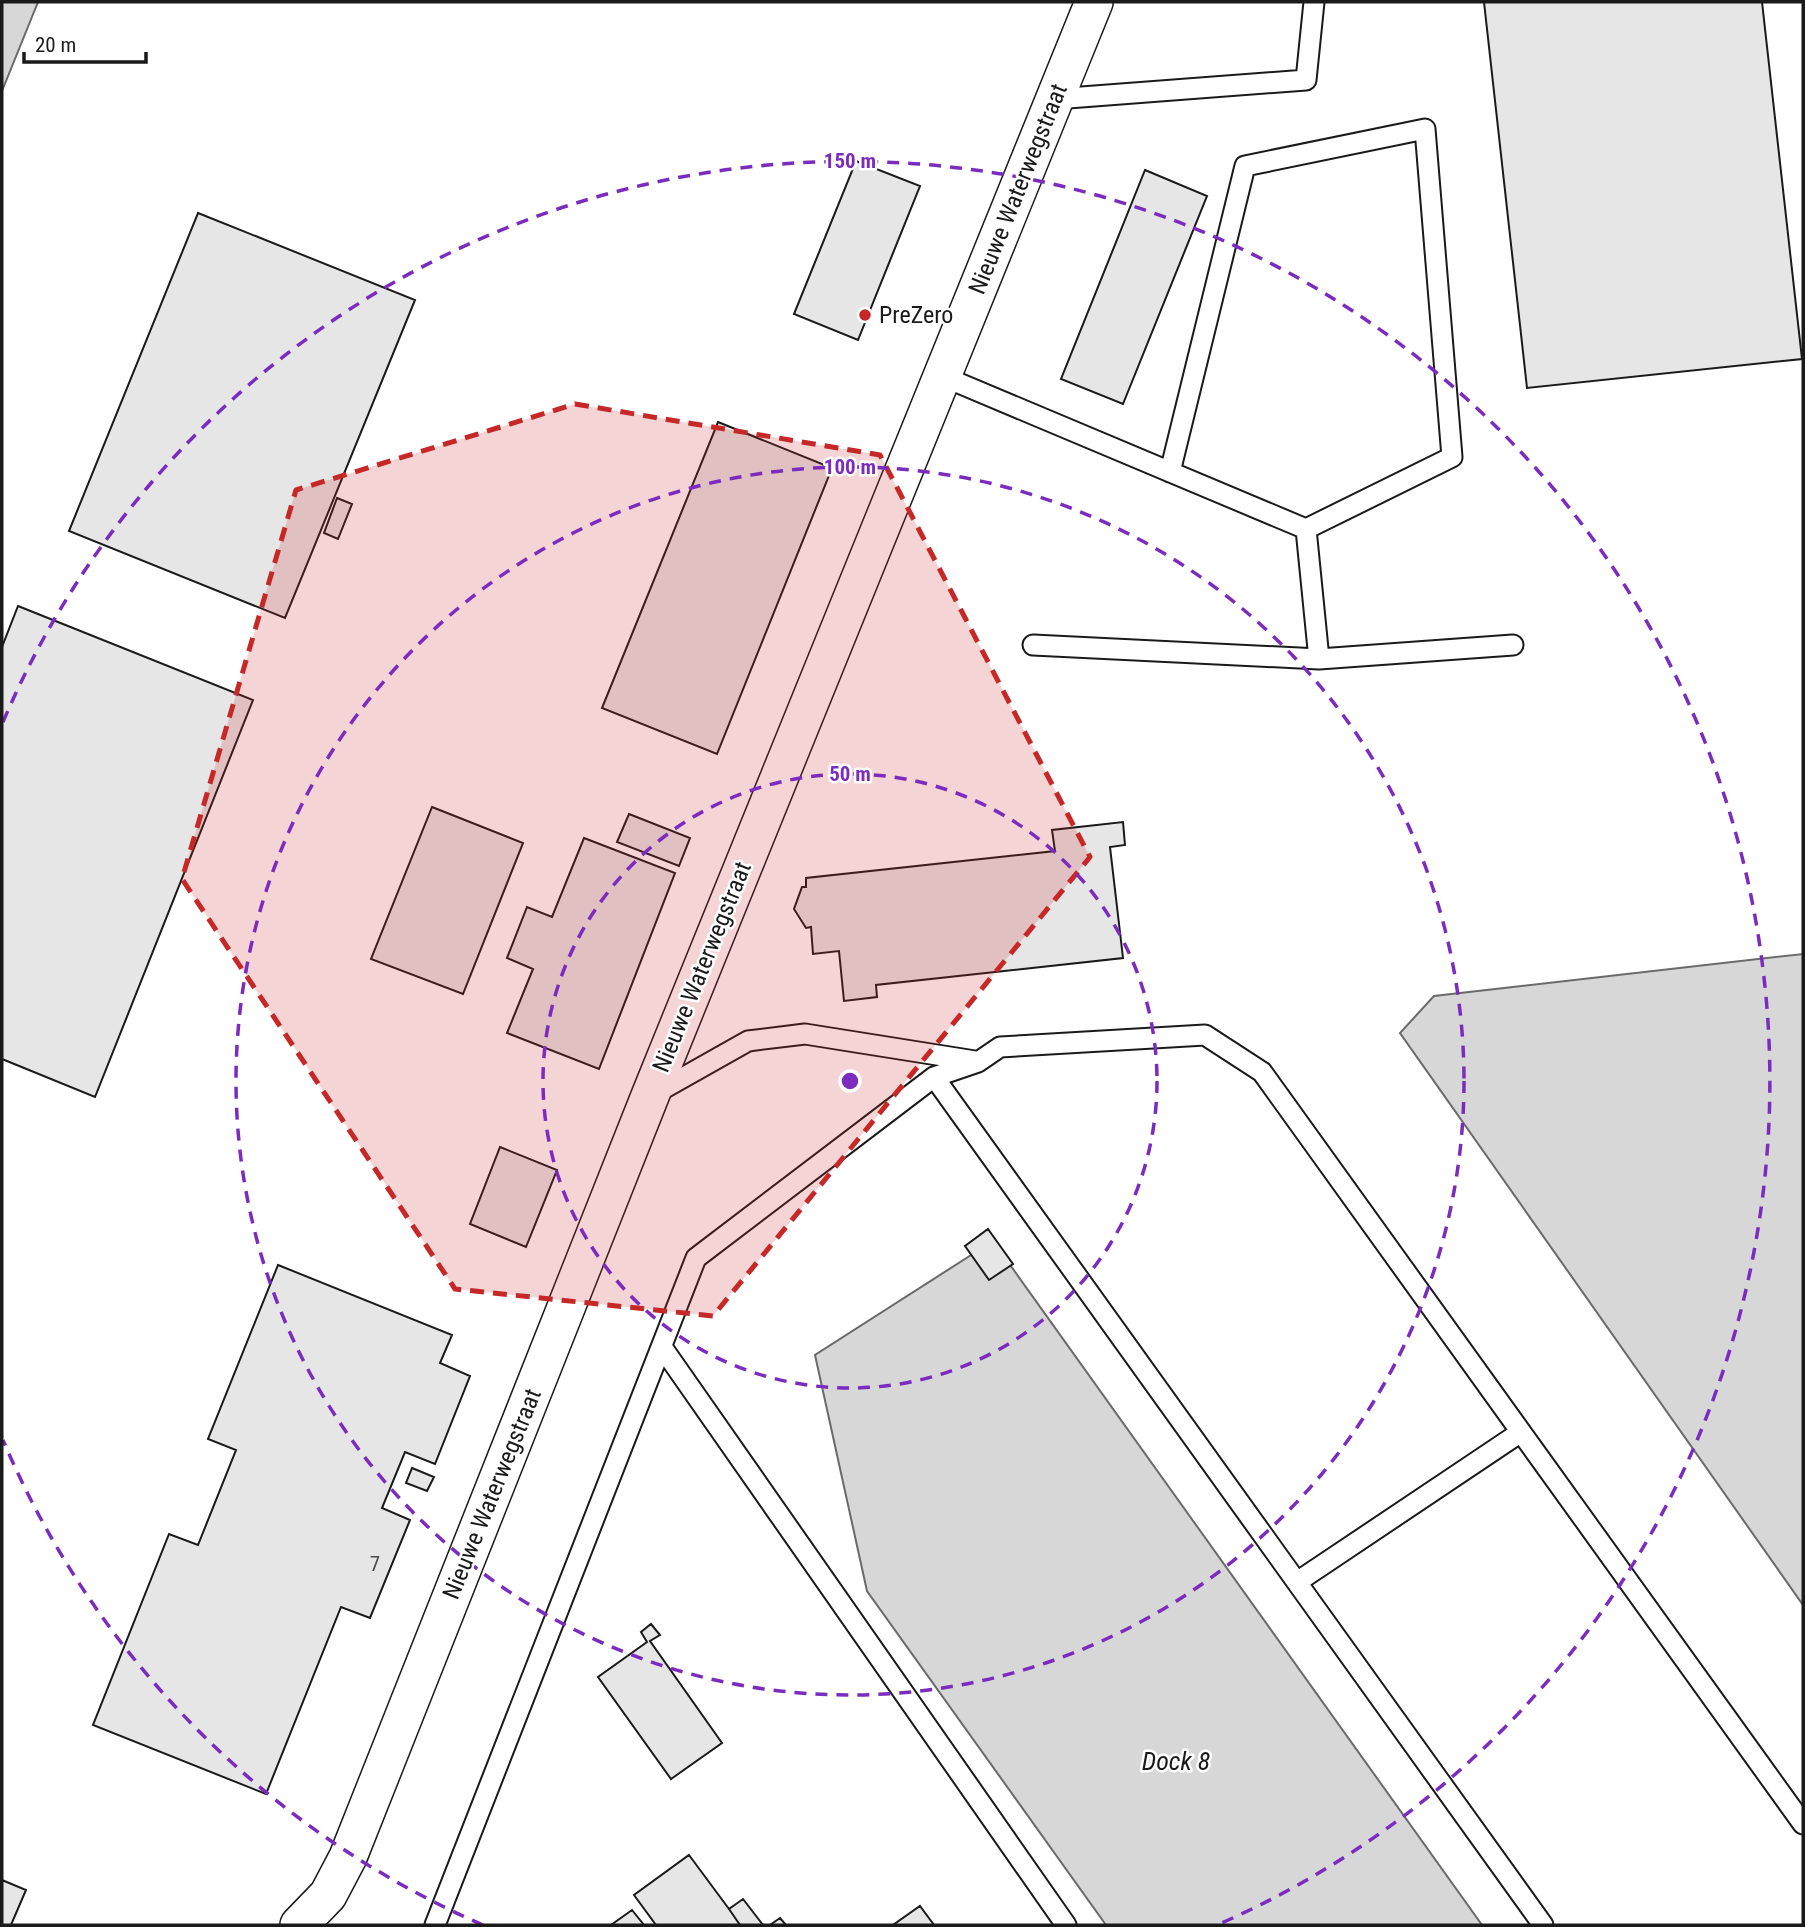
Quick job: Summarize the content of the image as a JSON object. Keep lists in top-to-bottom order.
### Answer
{
  "streets": {
    "street": ["Nieuwe Waterwegstraat"]
  },
  "water": ["Dock 8"],
  "places": ["PreZero"],
  "house_numbers": ["7"],
  "scale_bar": "20 m",
  "rings": ["150 m", "100 m", "50 m"]
}
